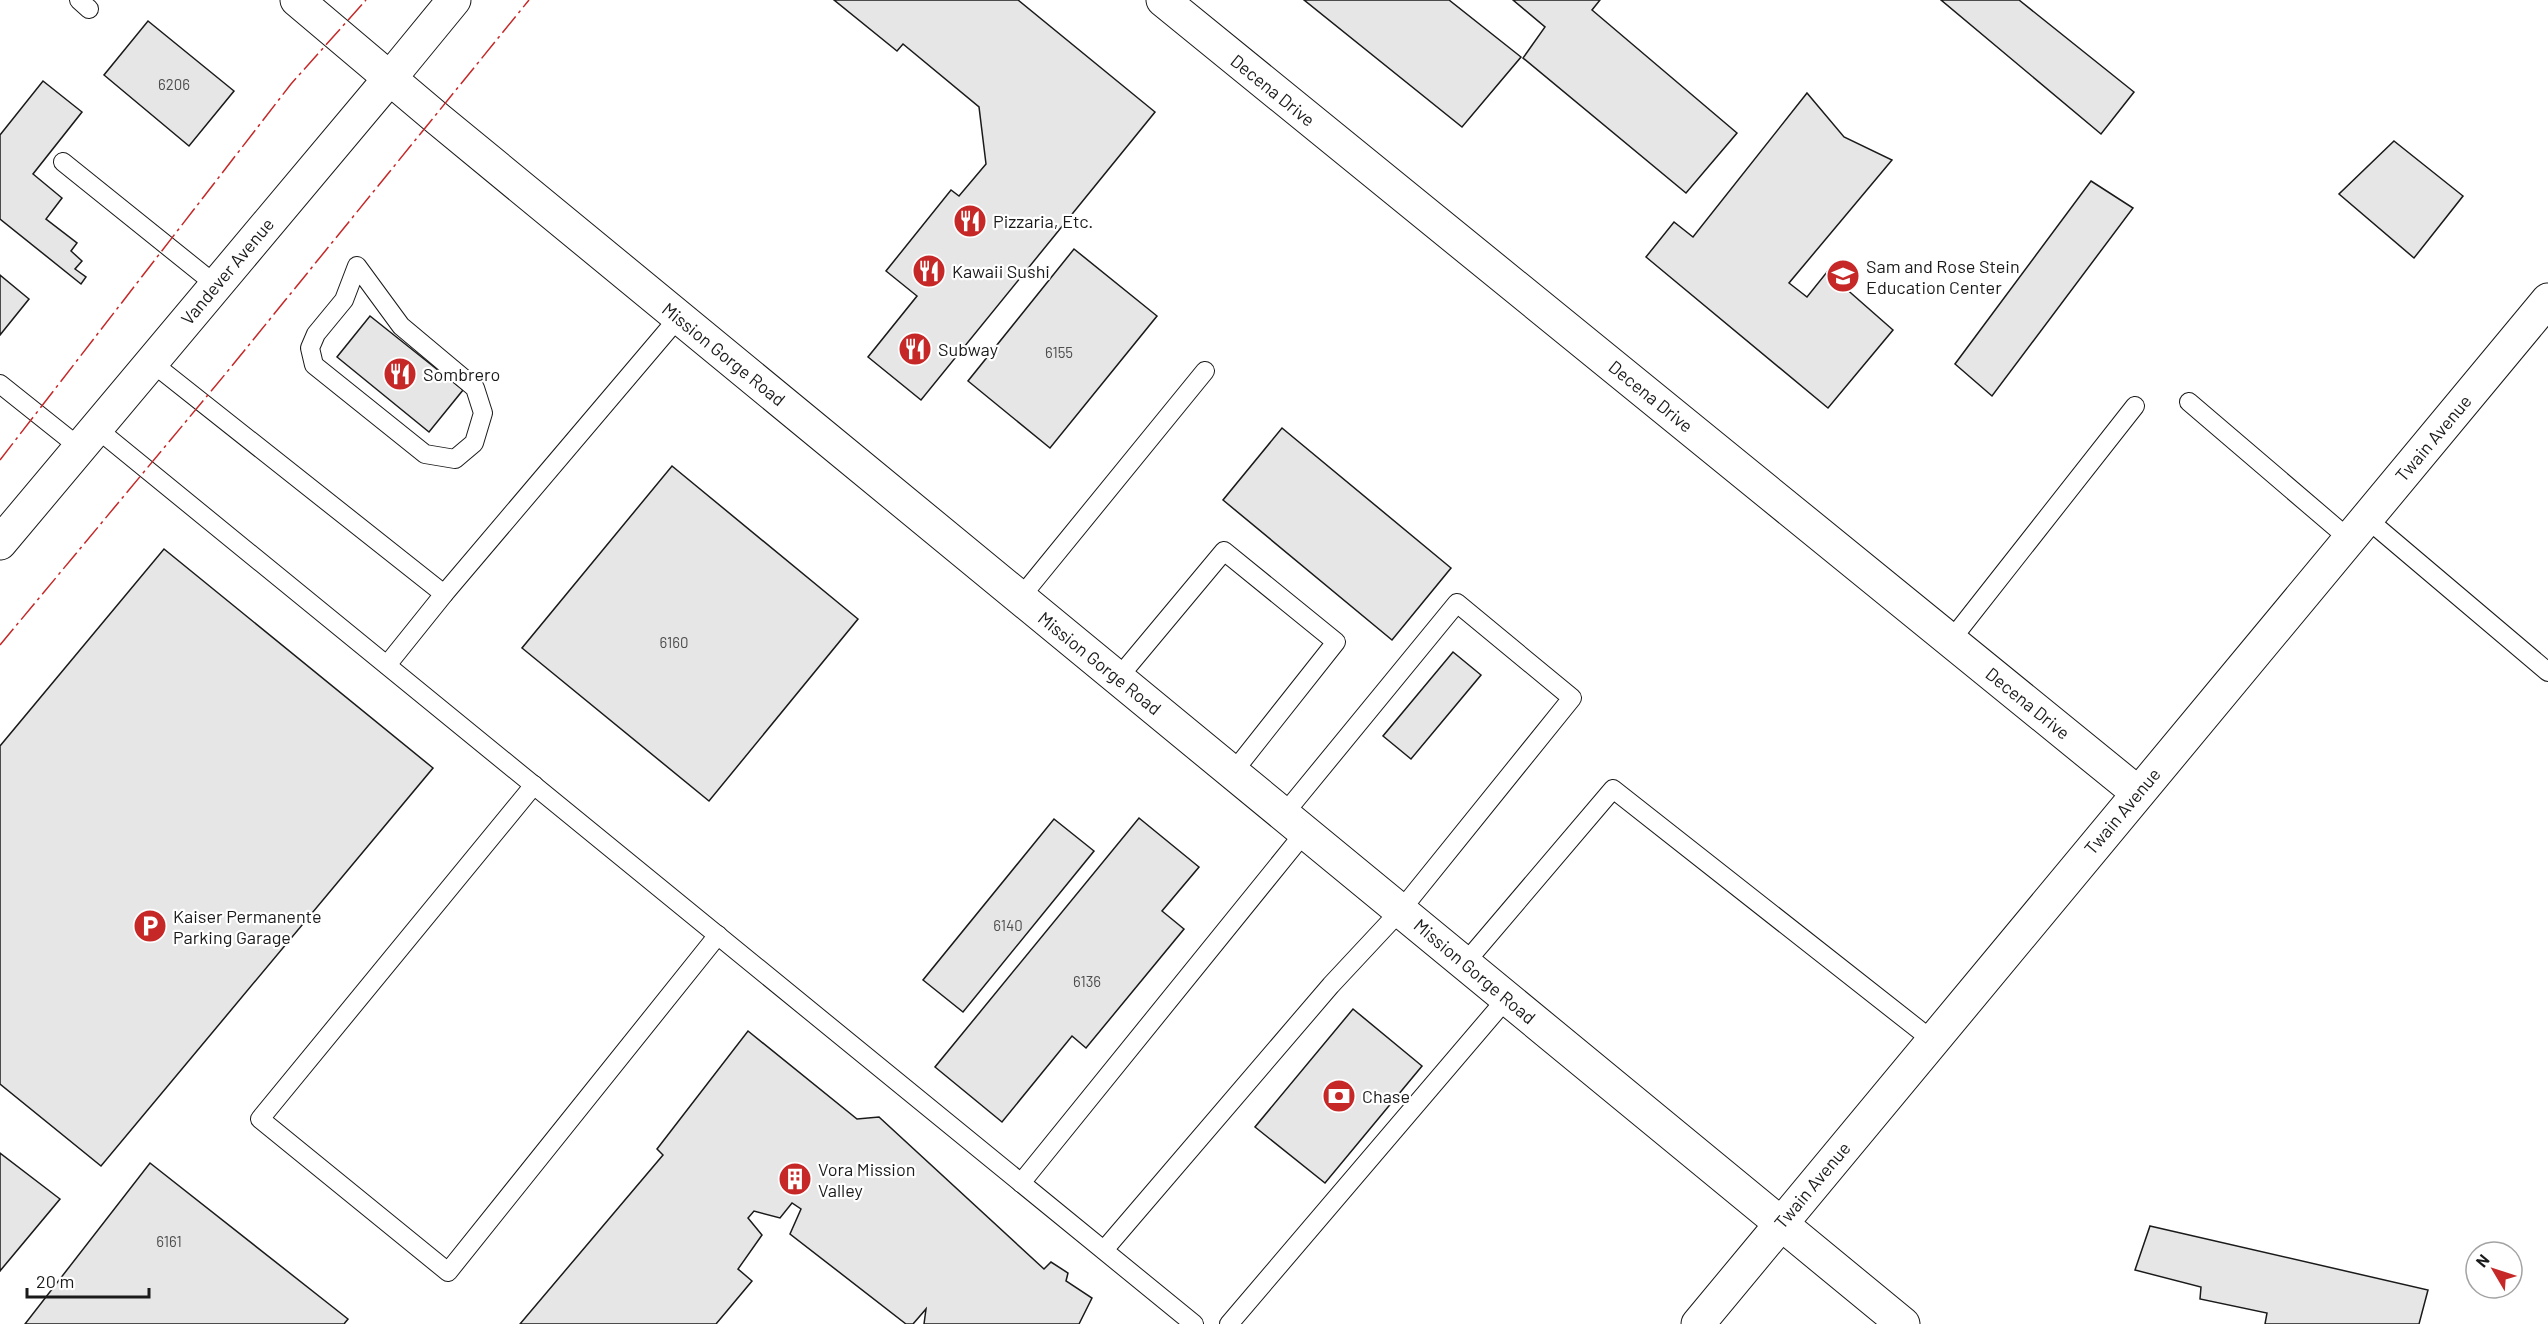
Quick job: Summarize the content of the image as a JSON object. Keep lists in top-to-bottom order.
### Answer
{
  "streets": {
    "street": [
      "Decena Drive",
      "Vandever Avenue",
      "Mission Gorge Road",
      "Twain Avenue"
    ]
  },
  "crossings": [
    ["Decena Drive", "Twain Avenue"],
    ["Vandever Avenue", "Mission Gorge Road"],
    ["Mission Gorge Road", "Twain Avenue"]
  ],
  "places": {
    "restaurant": [
      "Pizzaria, Etc.",
      "Kawaii Sushi",
      "Subway",
      "Sombrero"
    ],
    "school or university": ["Sam and Rose Stein Education Center"],
    "parking": ["Kaiser Permanente Parking Garage"],
    "bank": ["Chase"],
    "building": ["Vora Mission Valley"]
  },
  "house_numbers": [
    "6206",
    "6155",
    "6160",
    "6140",
    "6136",
    "6161"
  ],
  "scale_bar": "20 m",
  "north": "top left"
}
